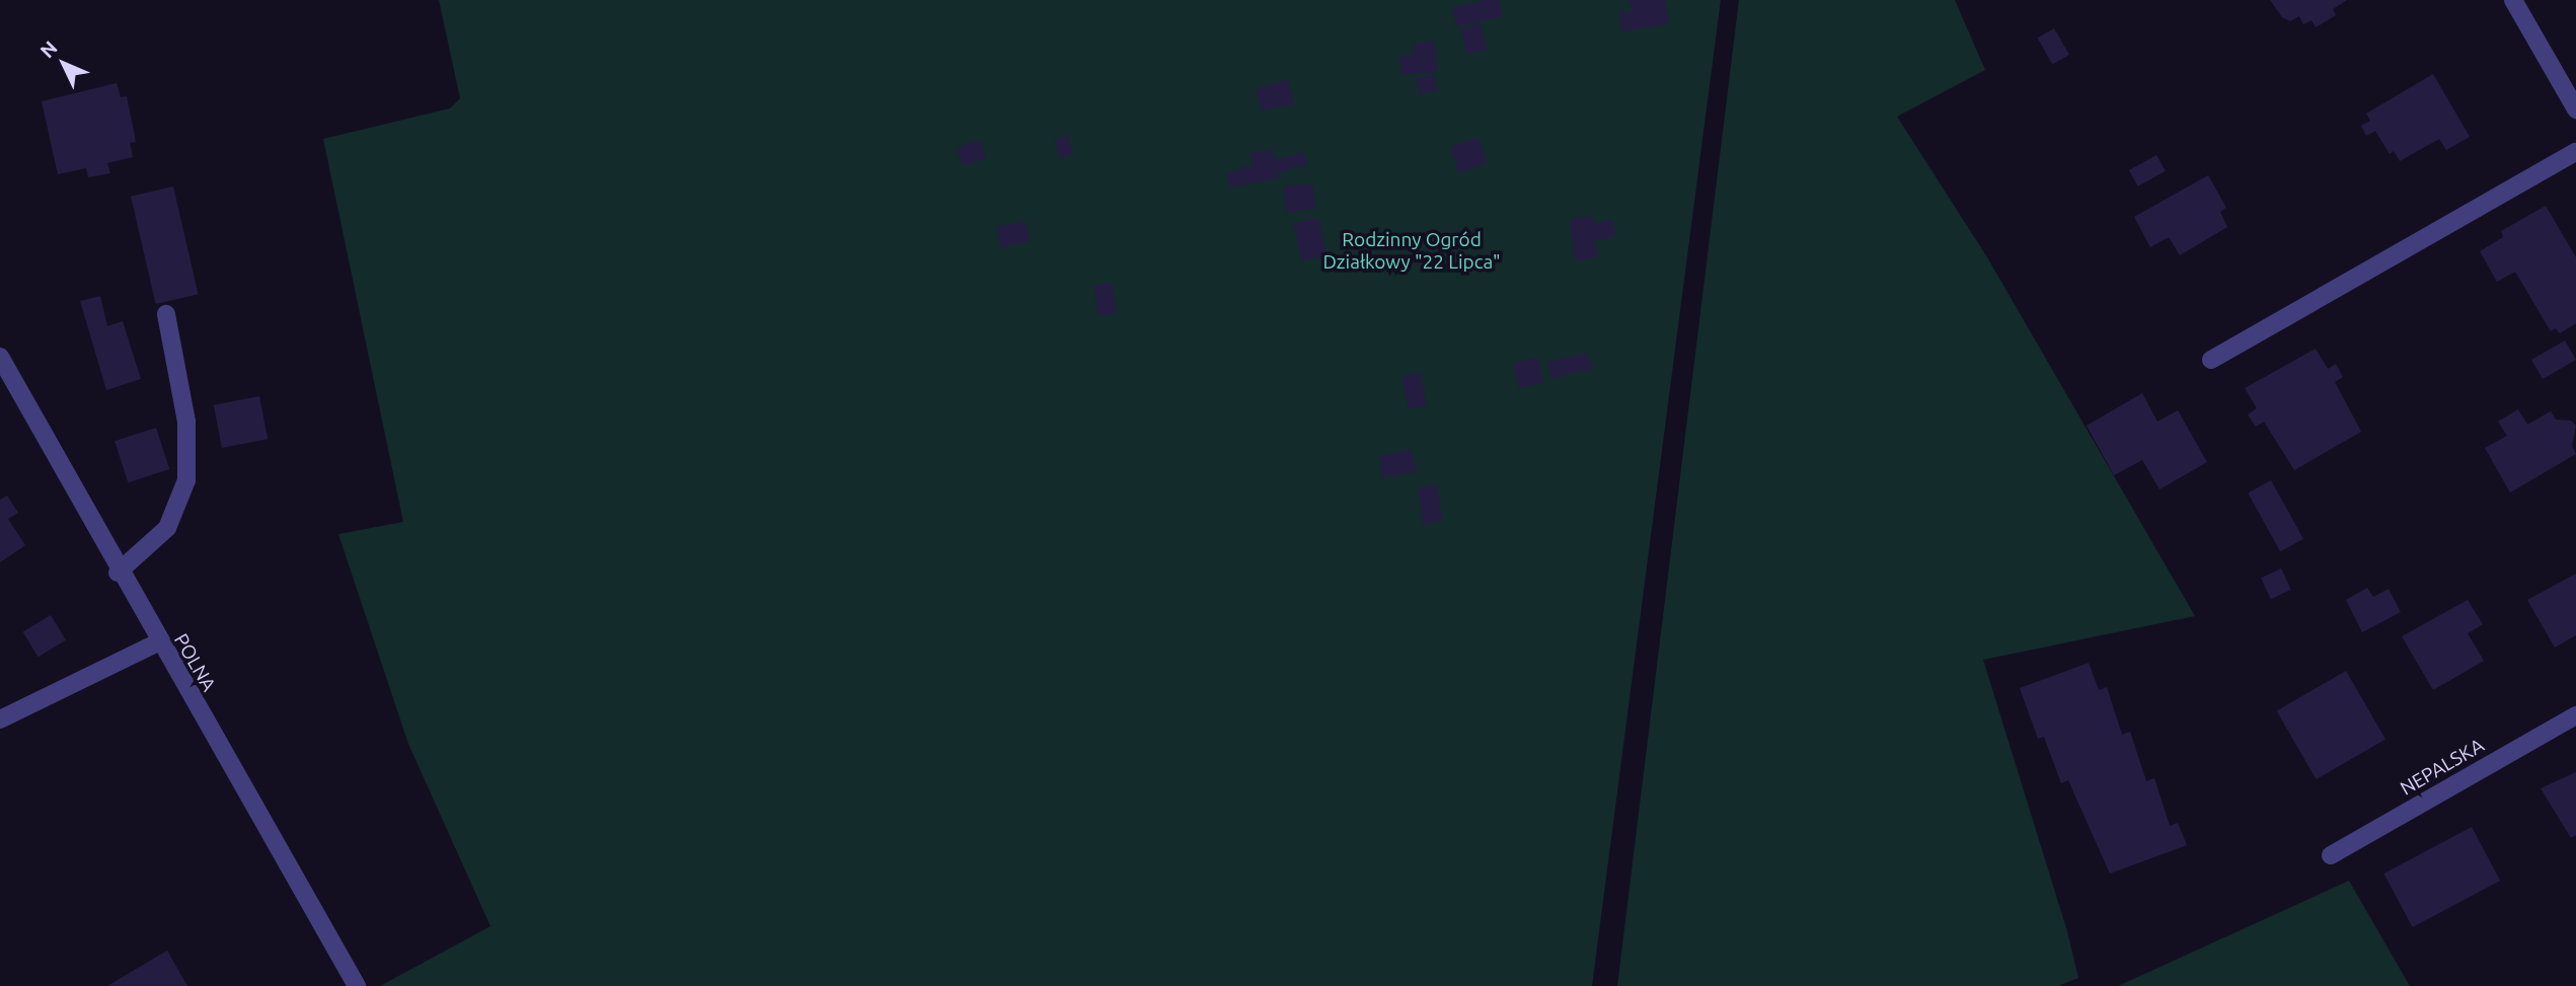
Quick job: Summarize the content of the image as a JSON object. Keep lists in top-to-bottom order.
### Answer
{
  "streets": {
    "street": ["POLNA", "NEPALSKA"]
  },
  "parks": ["Rodzinny Ogród Działkowy \"22 Lipca\""],
  "north": "top left"
}
